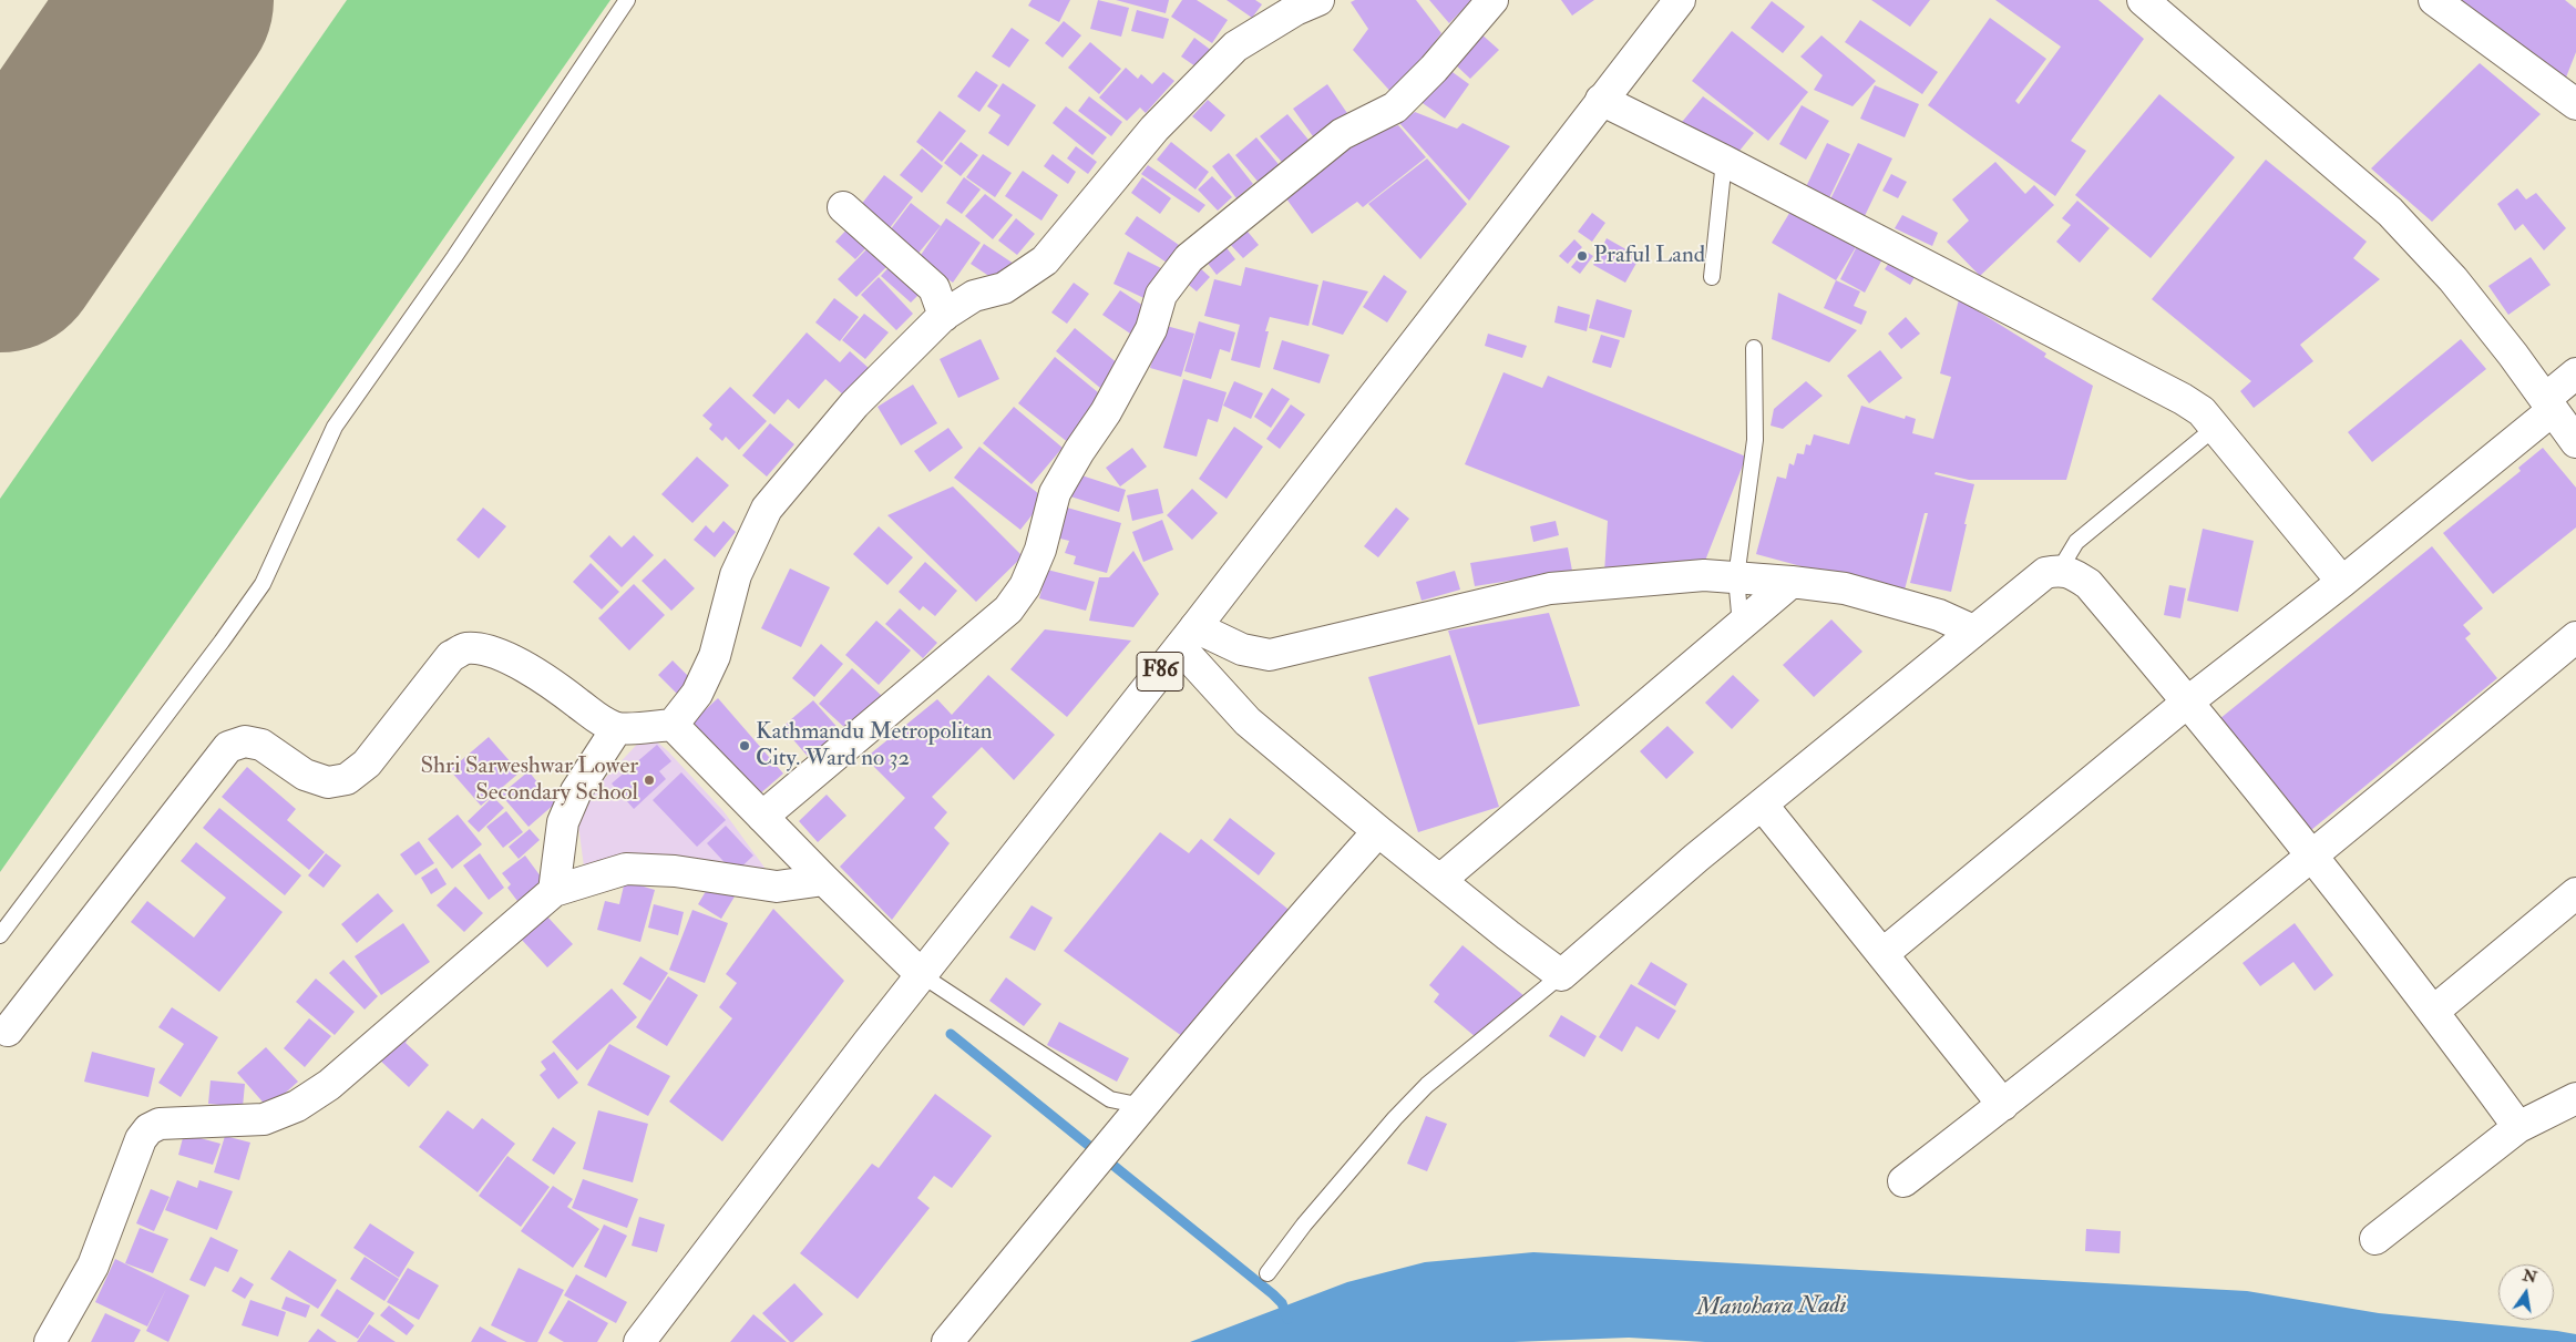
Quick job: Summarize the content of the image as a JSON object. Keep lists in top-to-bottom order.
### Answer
{
  "streets": {
    "street": ["F86"]
  },
  "water": ["Manohara Nadi"],
  "places": ["Praful Land", "Kathmandu Metropolitan City. Ward no 32", "Shri Sarweshwar Lower Secondary School"],
  "north": "top"
}
